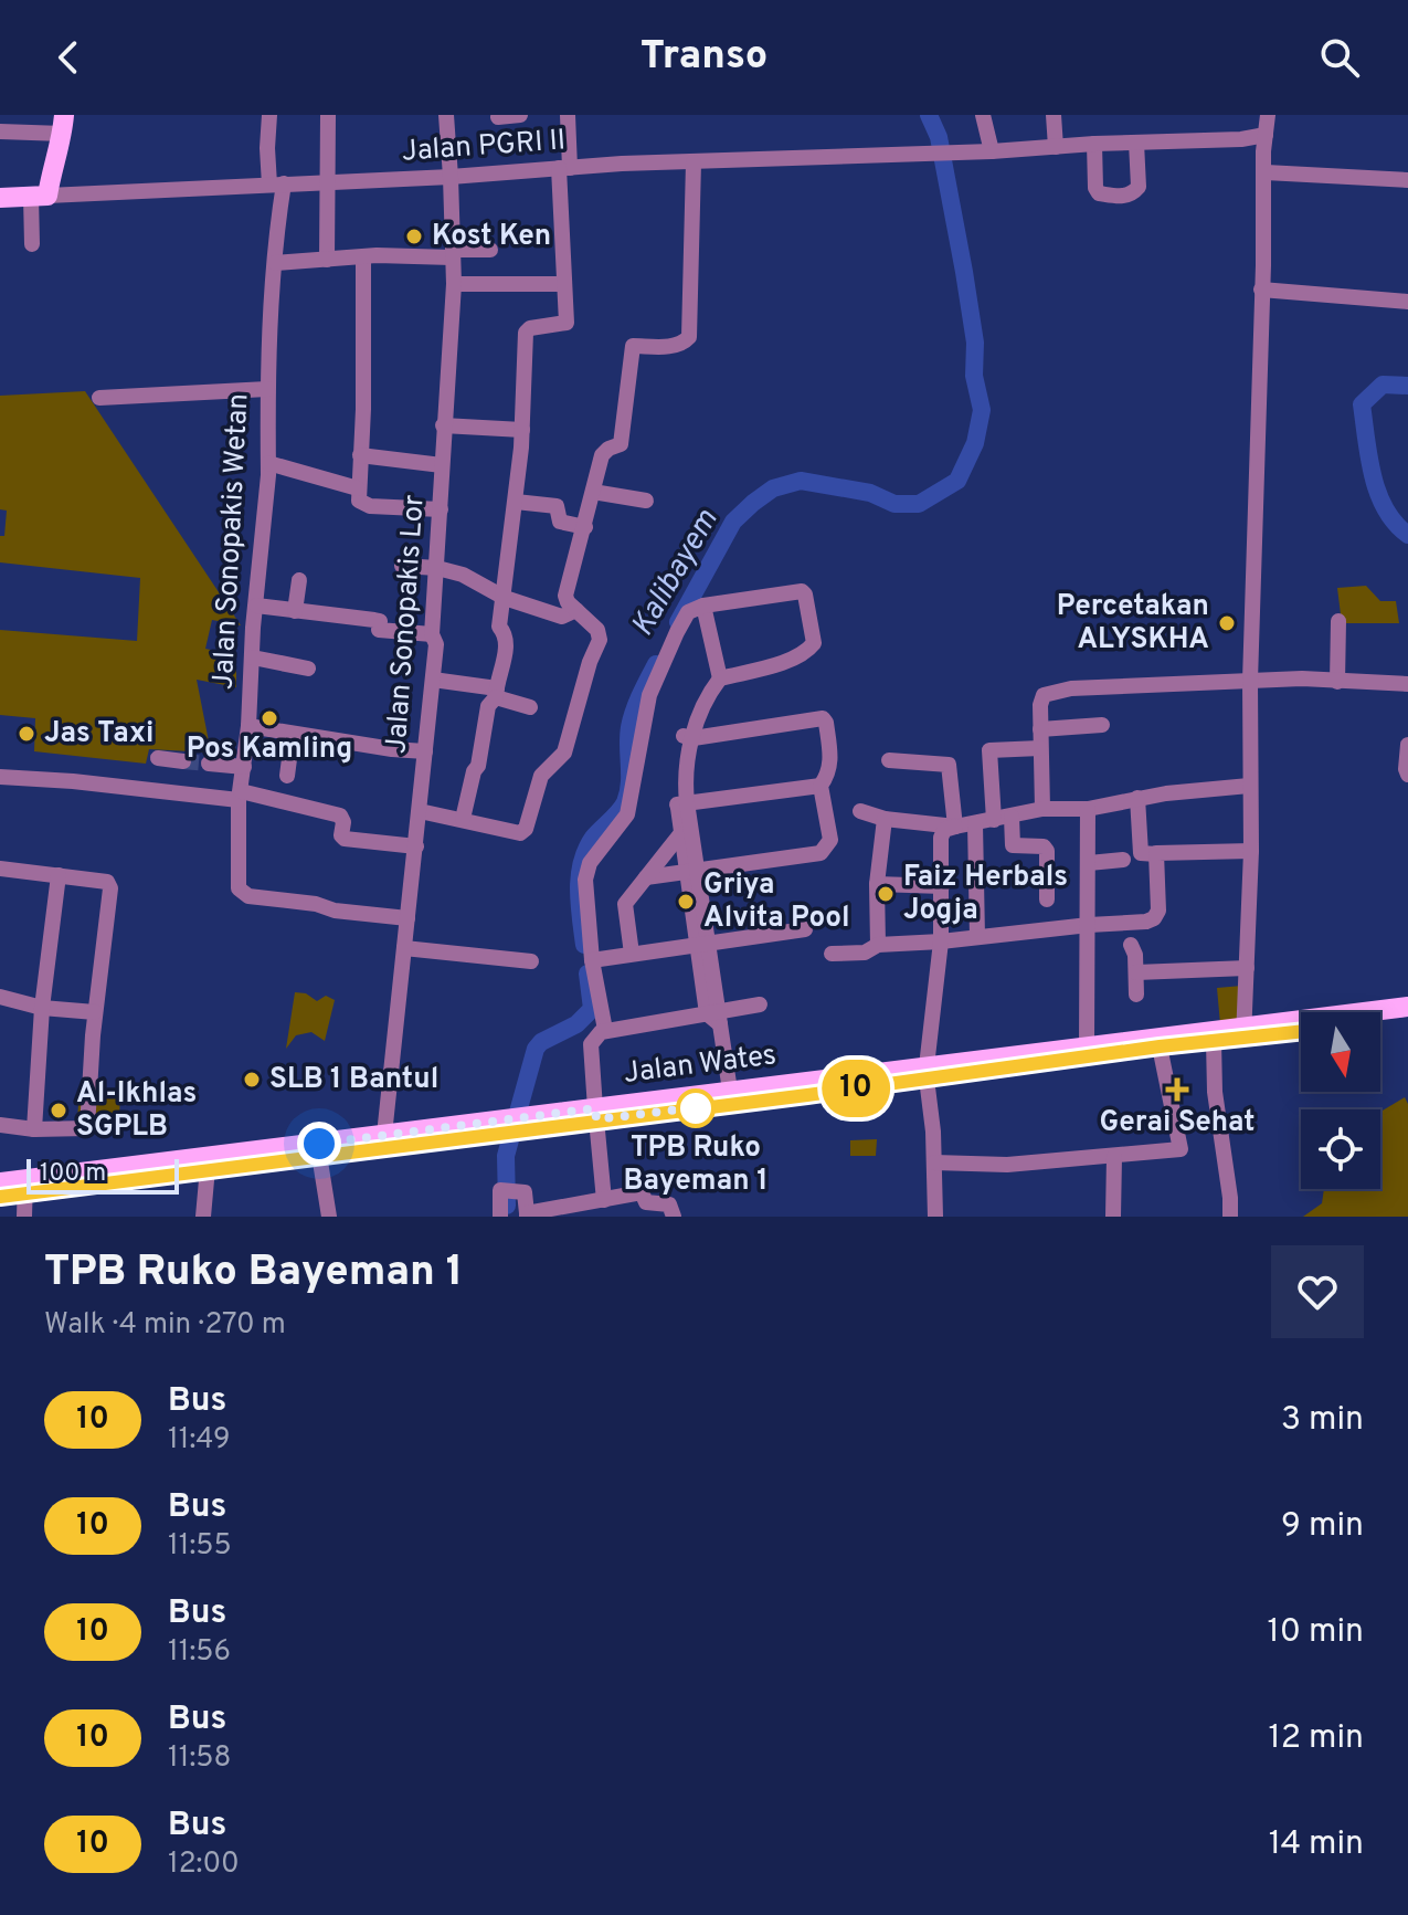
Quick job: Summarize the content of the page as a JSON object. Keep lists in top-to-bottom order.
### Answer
{
  "streets": {
    "main road": ["Jalan Wates"],
    "street": ["Jalan PGRI II", "Jalan Sonopakis Wetan", "Jalan Sonopakis Lor"]
  },
  "crossings": [
    ["Jalan PGRI II", "Jalan Sonopakis Wetan"],
    ["Jalan PGRI II", "Jalan Sonopakis Lor"],
    ["Jalan Sonopakis Wetan", "Jalan Sonopakis Lor"],
    ["Jalan Sonopakis Lor", "Jalan Wates"]
  ],
  "water": ["Kalibayem"],
  "places": {
    "other": [
      "Kost Ken",
      "Percetakan ALYSKHA",
      "Pos Kamling",
      "Jas Taxi",
      "Faiz Herbals Jogja",
      "Griya Alvita Pool",
      "SLB 1 Bantul",
      "TPB Ruko Bayeman 1",
      "Al-Ikhlas SGPLB"
    ],
    "health": ["Gerai Sehat"]
  },
  "lines": ["bus line 10"],
  "scale_bar": "100 m",
  "north": "bottom",
  "page": {
    "header": "Transo",
    "on_map": "10",
    "scale": "100 m",
    "heading": ["TPB Ruko Bayeman 1", "Walk · 4 min · 270 m"],
    "list": [
      {
        "mark": "10",
        "name": "Bus",
        "note": "11:49",
        "value": "3 min"
      },
      {
        "mark": "10",
        "name": "Bus",
        "note": "11:55",
        "value": "9 min"
      },
      {
        "mark": "10",
        "name": "Bus",
        "note": "11:56",
        "value": "10 min"
      },
      {
        "mark": "10",
        "name": "Bus",
        "note": "11:58",
        "value": "12 min"
      },
      {
        "mark": "10",
        "name": "Bus",
        "note": "12:00",
        "value": "14 min"
      }
    ]
  }
}
